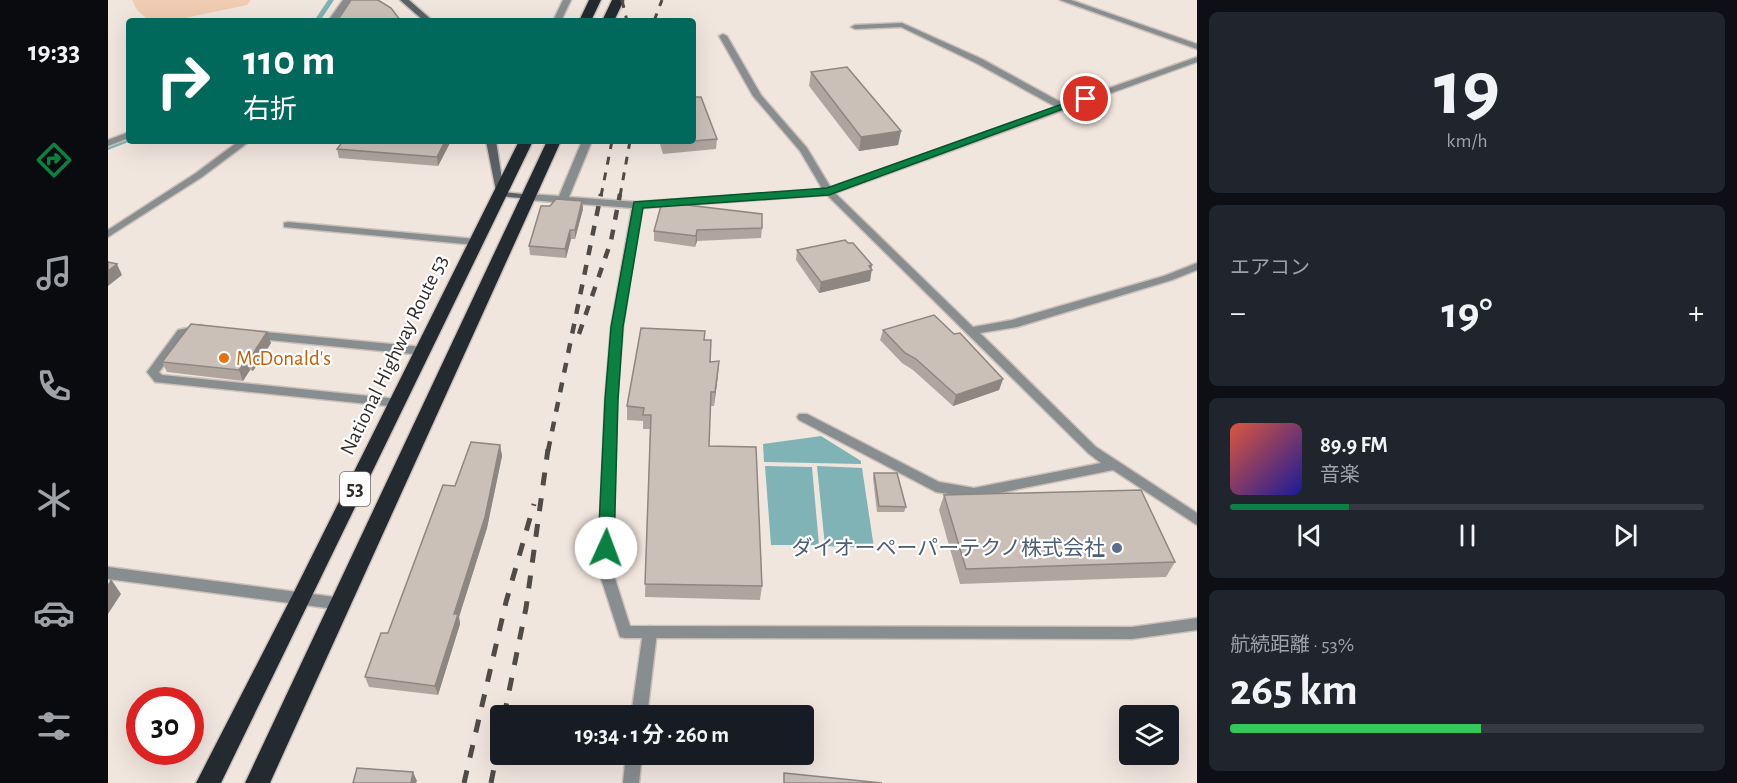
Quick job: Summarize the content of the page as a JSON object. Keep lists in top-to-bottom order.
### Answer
{
  "streets": {
    "highway": ["National Highway Route 53", "53"]
  },
  "places": ["McDonald's", "ダイオーペーパーテクノ株式会社"],
  "page": {
    "tabs": "19:33",
    "tile": [
      ["19", "km/h"],
      "エアコン",
      ["航続距離 · 53%", "265 km"]
    ],
    "turn": ["110 m", "右折"],
    "heat": ["−", "19°", "+"],
    "song": ["89.9 FM", "音楽"],
    "limit": "30",
    "trip": "19:34 · 1 分 · 260 m"
  }
}
